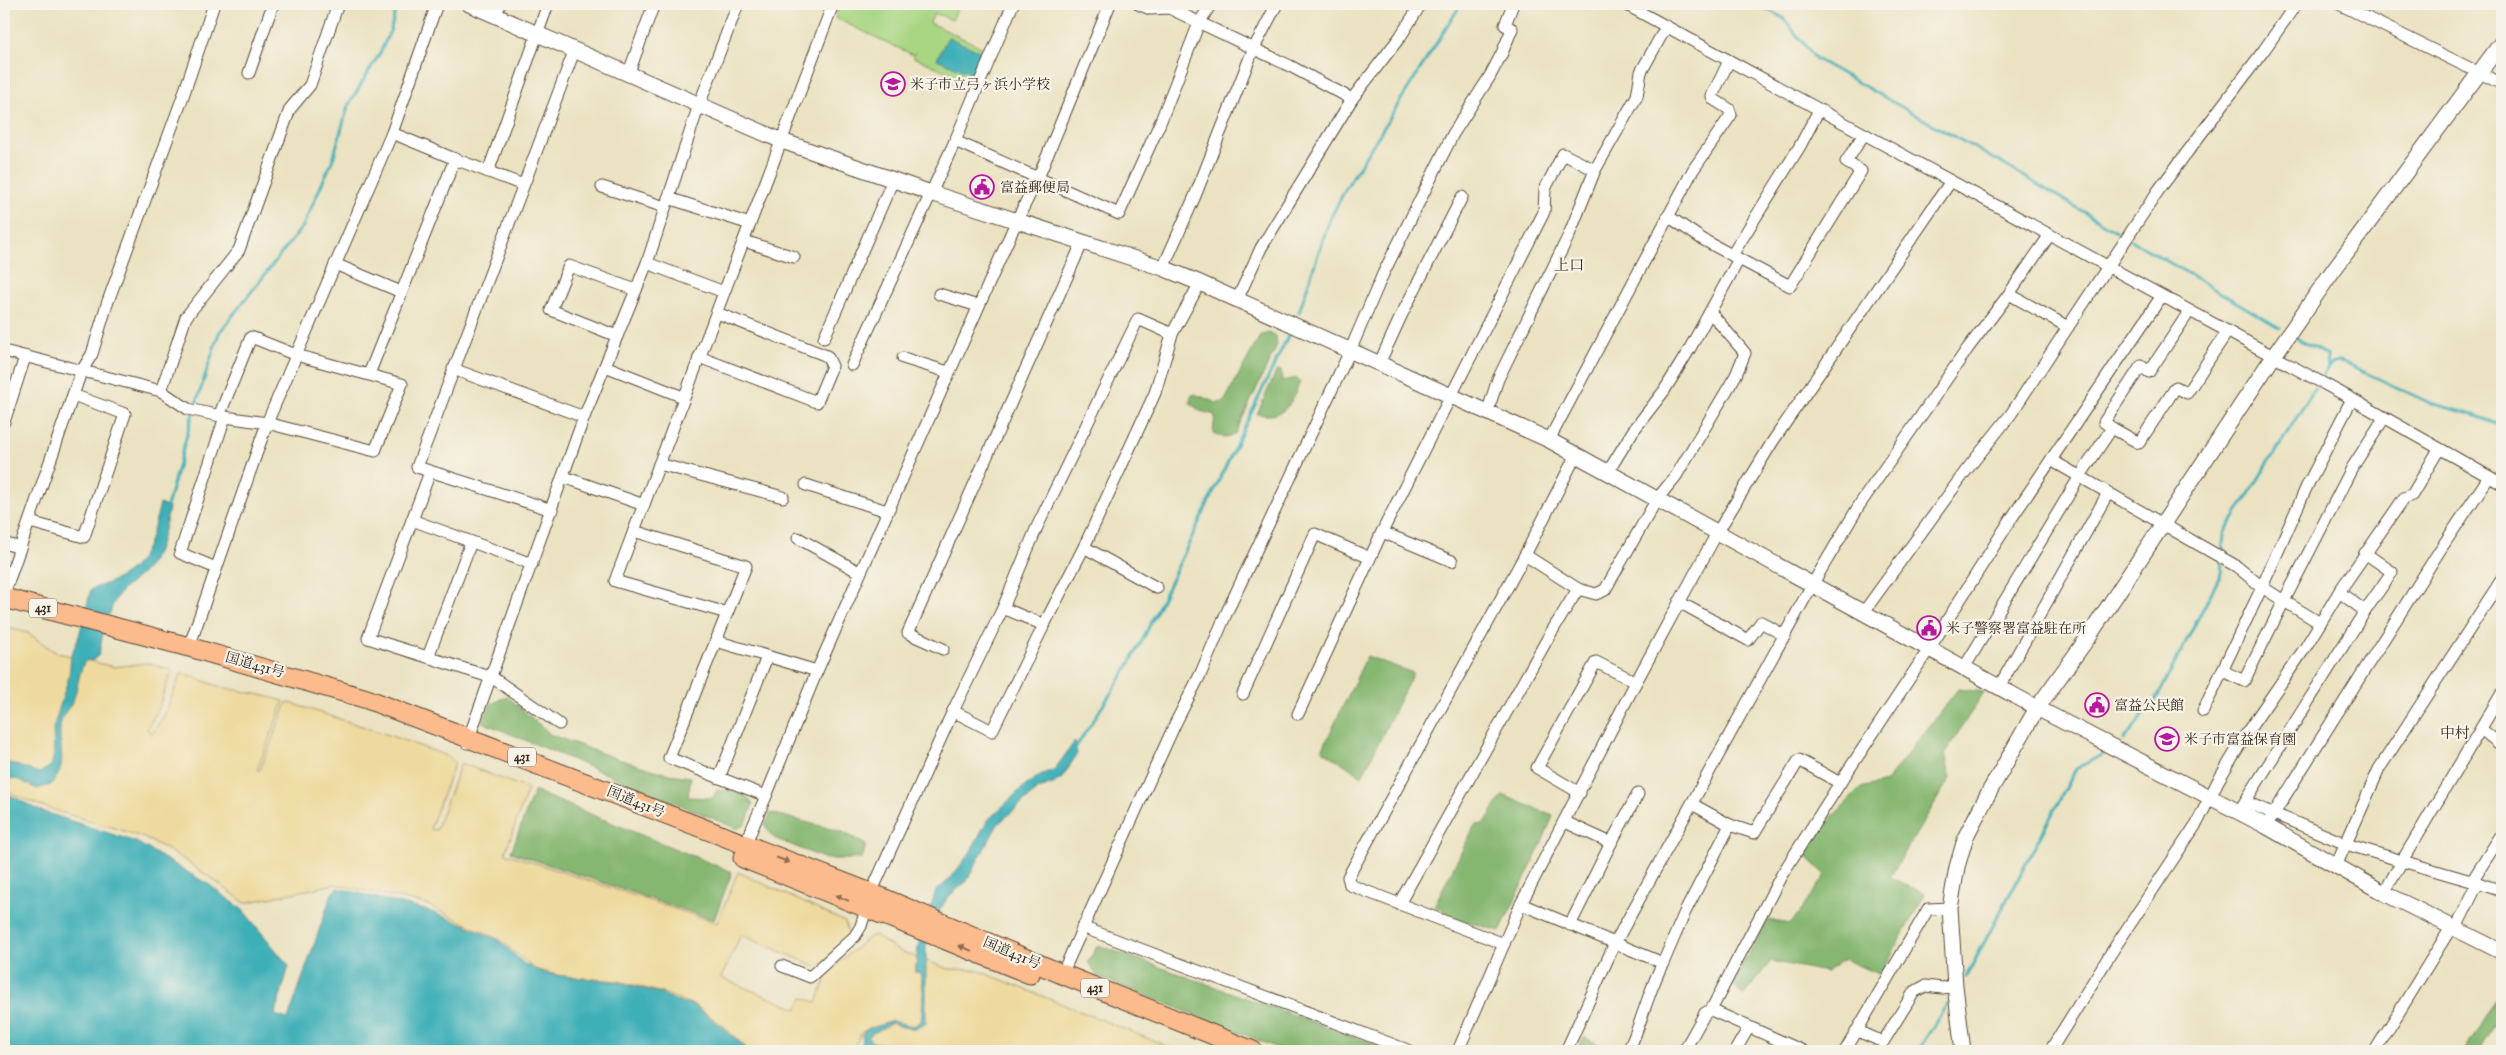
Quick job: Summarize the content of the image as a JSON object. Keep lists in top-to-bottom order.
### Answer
{
  "streets": {
    "highway": ["431", "国道431号"]
  },
  "districts": ["上口", "中村"],
  "places": {
    "school or university": ["米子市立弓ヶ浜小学校", "米子市富益保育園"],
    "public building": ["富益郵便局", "米子警察署富益駐在所", "富益公民館"]
  }
}
